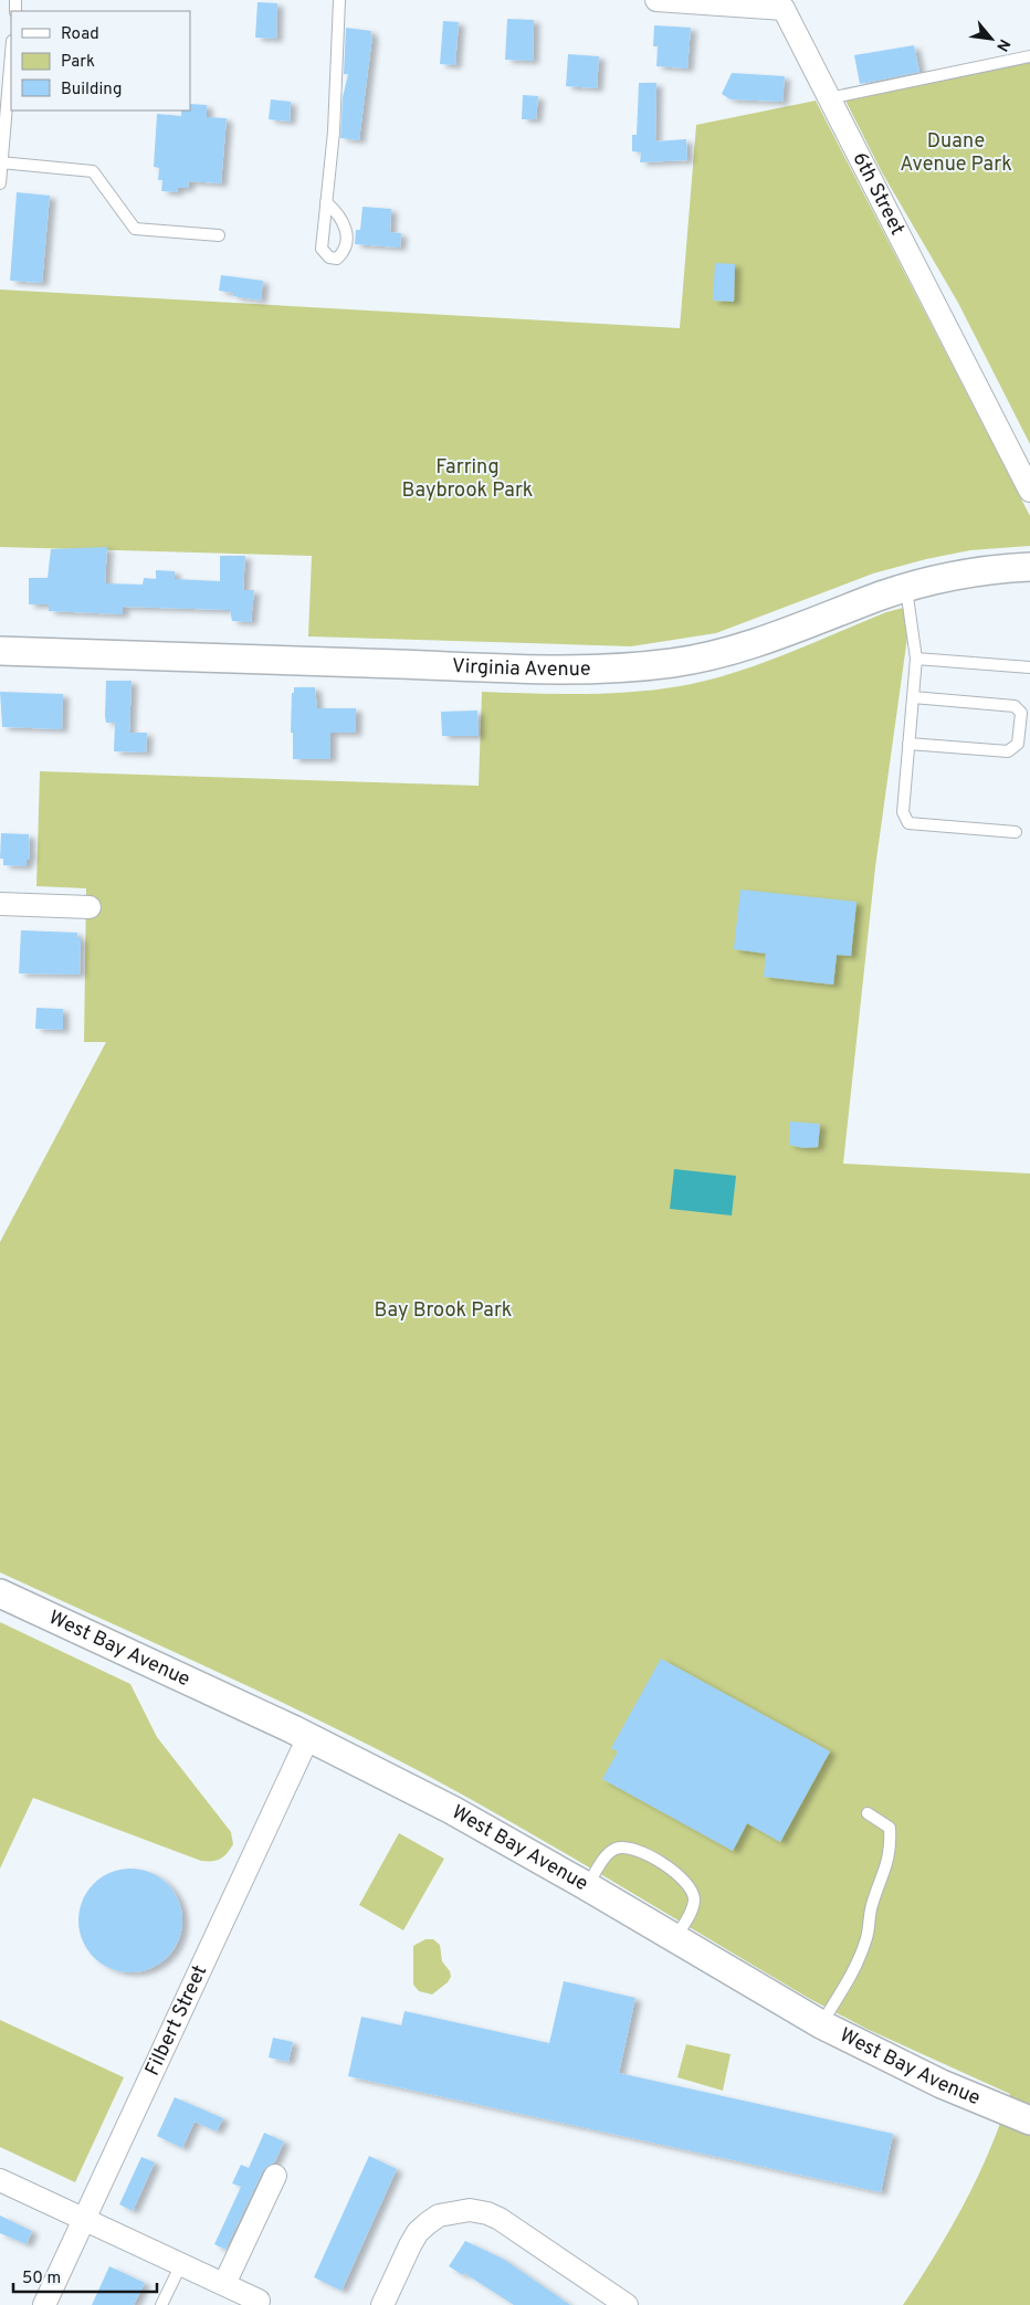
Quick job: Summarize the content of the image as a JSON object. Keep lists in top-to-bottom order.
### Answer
{
  "streets": {
    "street": [
      "6th Street",
      "Virginia Avenue",
      "West Bay Avenue",
      "Filbert Street"
    ]
  },
  "crossings": [
    ["West Bay Avenue", "Filbert Street"]
  ],
  "parks": ["Duane Avenue Park", "Farring Baybrook Park", "Bay Brook Park"],
  "legend": ["Road", "Park", "Building"],
  "scale_bar": "50 m",
  "north": "bottom right"
}
